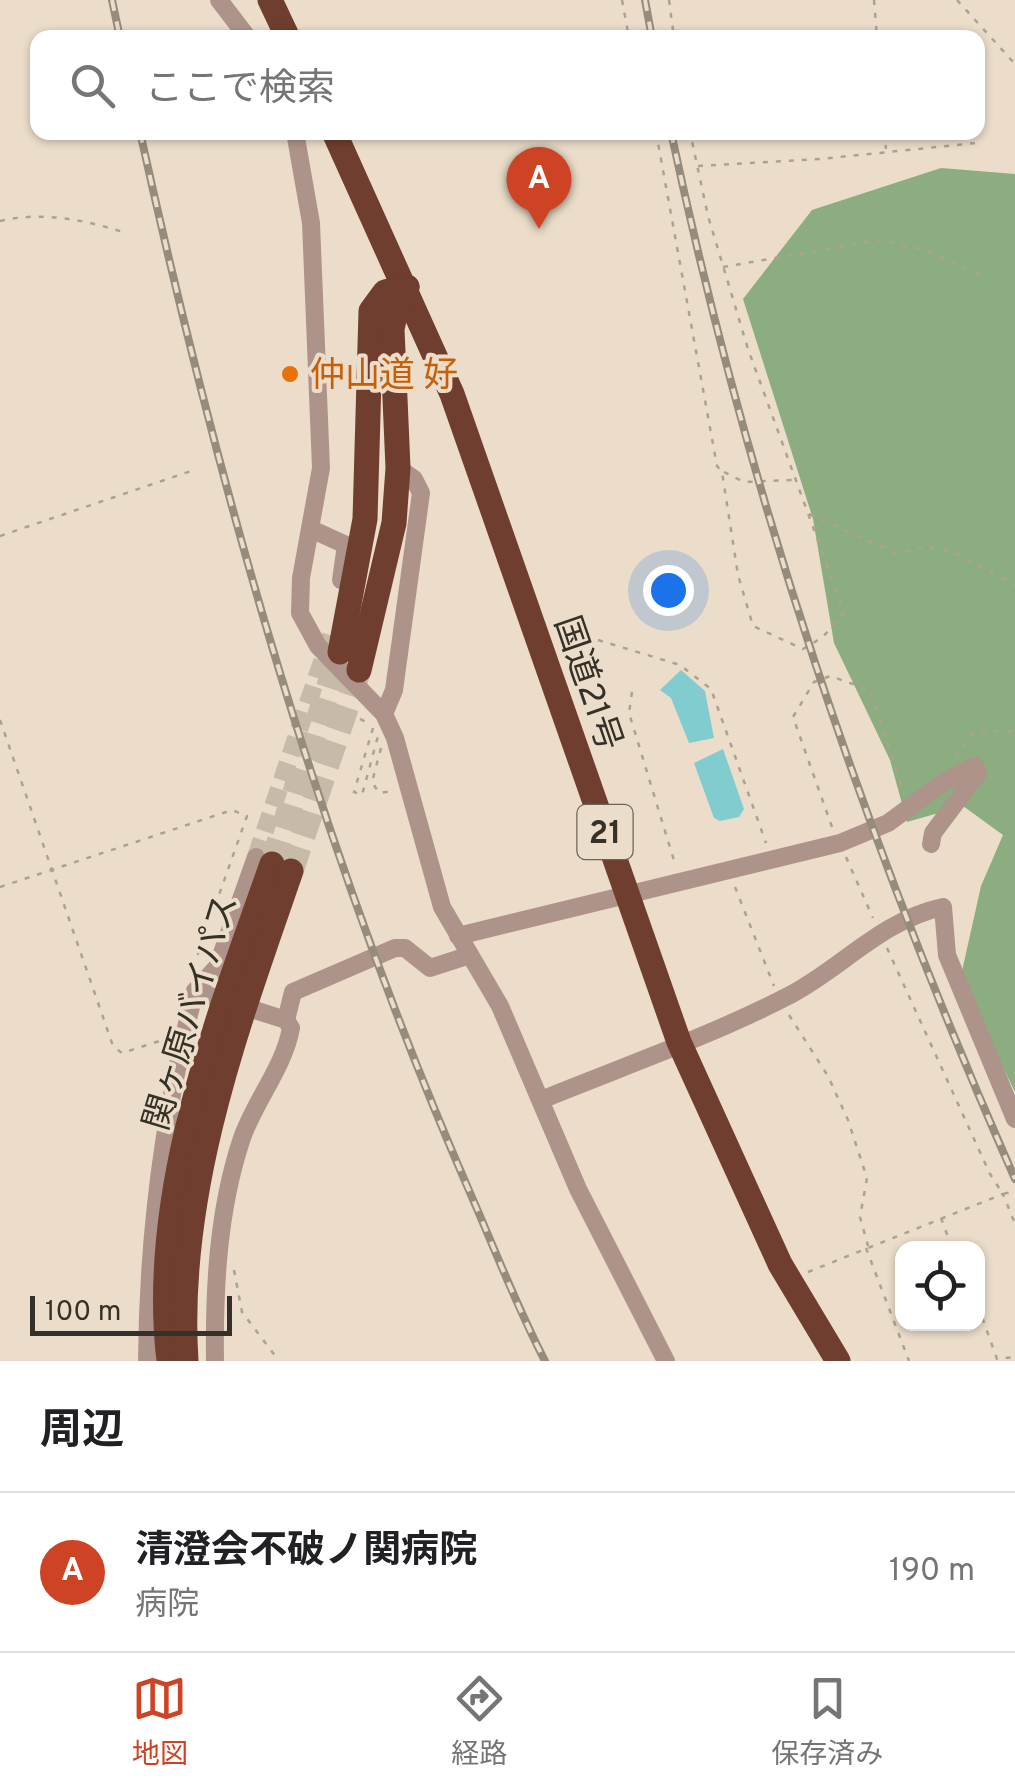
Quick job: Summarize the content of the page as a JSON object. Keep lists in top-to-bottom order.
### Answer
{
  "streets": {
    "highway": ["国道21号", "21", "関ヶ原バイパス"]
  },
  "places": ["仲山道 好"],
  "scale_bar": "100 m",
  "page": {
    "search": "ここで検索",
    "pins": "A",
    "scale": "100 m",
    "heading": "周辺",
    "list": [
      {
        "mark": "A",
        "name": "清澄会不破ノ関病院",
        "note": "病院",
        "value": "190 m"
      }
    ],
    "nav": ["地図", "経路", "保存済み"]
  }
}
